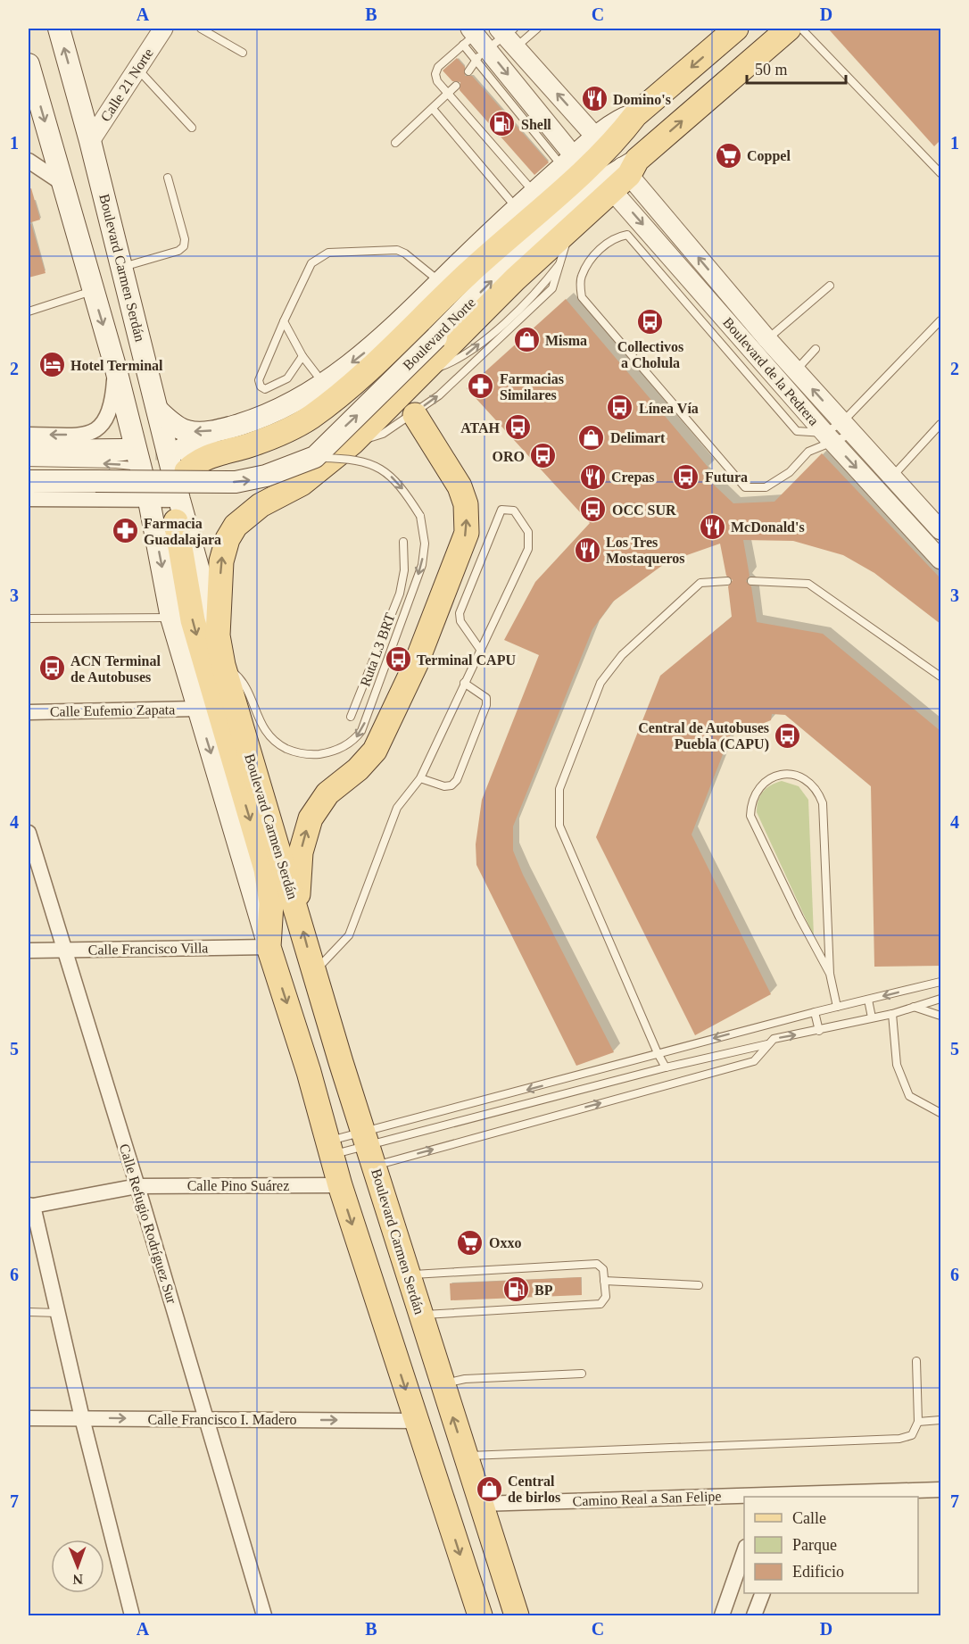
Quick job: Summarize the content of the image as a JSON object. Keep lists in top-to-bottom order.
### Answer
{
  "streets": {
    "main road": ["Boulevard Carmen Serdán", "Boulevard Norte"],
    "street": [
      "Calle 21 Norte",
      "Boulevard de la Pedrera",
      "Calle Eufemio Zapata",
      "Calle Francisco Villa",
      "Calle Pino Suárez",
      "Calle Refugio Rodríguez Sur",
      "Calle Francisco I. Madero",
      "Camino Real a San Felipe"
    ],
    "lane": ["Ruta L3 BRT"]
  },
  "crossings": [
    ["Calle 21 Norte", "Boulevard Carmen Serdán"],
    ["Boulevard Carmen Serdán", "Boulevard Norte"],
    ["Boulevard Carmen Serdán", "Ruta L3 BRT"],
    ["Boulevard Carmen Serdán", "Camino Real a San Felipe"],
    ["Boulevard Norte", "Boulevard de la Pedrera"],
    ["Boulevard Norte", "Ruta L3 BRT"],
    ["Calle Francisco Villa", "Calle Refugio Rodríguez Sur"],
    ["Calle Pino Suárez", "Calle Refugio Rodríguez Sur"],
    ["Calle Refugio Rodríguez Sur", "Calle Francisco I. Madero"]
  ],
  "one_way": ["Calle Francisco I. Madero"],
  "places": {
    "restaurant": [
      "Domino's",
      "Crepas",
      "McDonald's",
      "Los Tres Mostaqueros"
    ],
    "fuel station": ["Shell", "BP"],
    "supermarket": ["Coppel", "Oxxo"],
    "bus stop": [
      "Collectivos a Cholula",
      "Línea Vía",
      "ATAH",
      "ORO",
      "Futura",
      "OCC SUR",
      "Terminal CAPU",
      "ACN Terminal de Autobuses",
      "Central de Autobuses Puebla (CAPU)"
    ],
    "shop": ["Misma", "Delimart", "Central de birlos"],
    "hotel": ["Hotel Terminal"],
    "pharmacy": ["Farmacias Similares", "Farmacia Guadalajara"]
  },
  "legend": ["Calle", "Parque", "Edificio"],
  "scale_bar": "50 m",
  "north": "bottom",
  "grid": {
    "columns": [
      "A",
      "B",
      "C",
      "D"
    ],
    "rows": [
      "1",
      "2",
      "3",
      "4",
      "5",
      "6",
      "7"
    ]
  }
}
